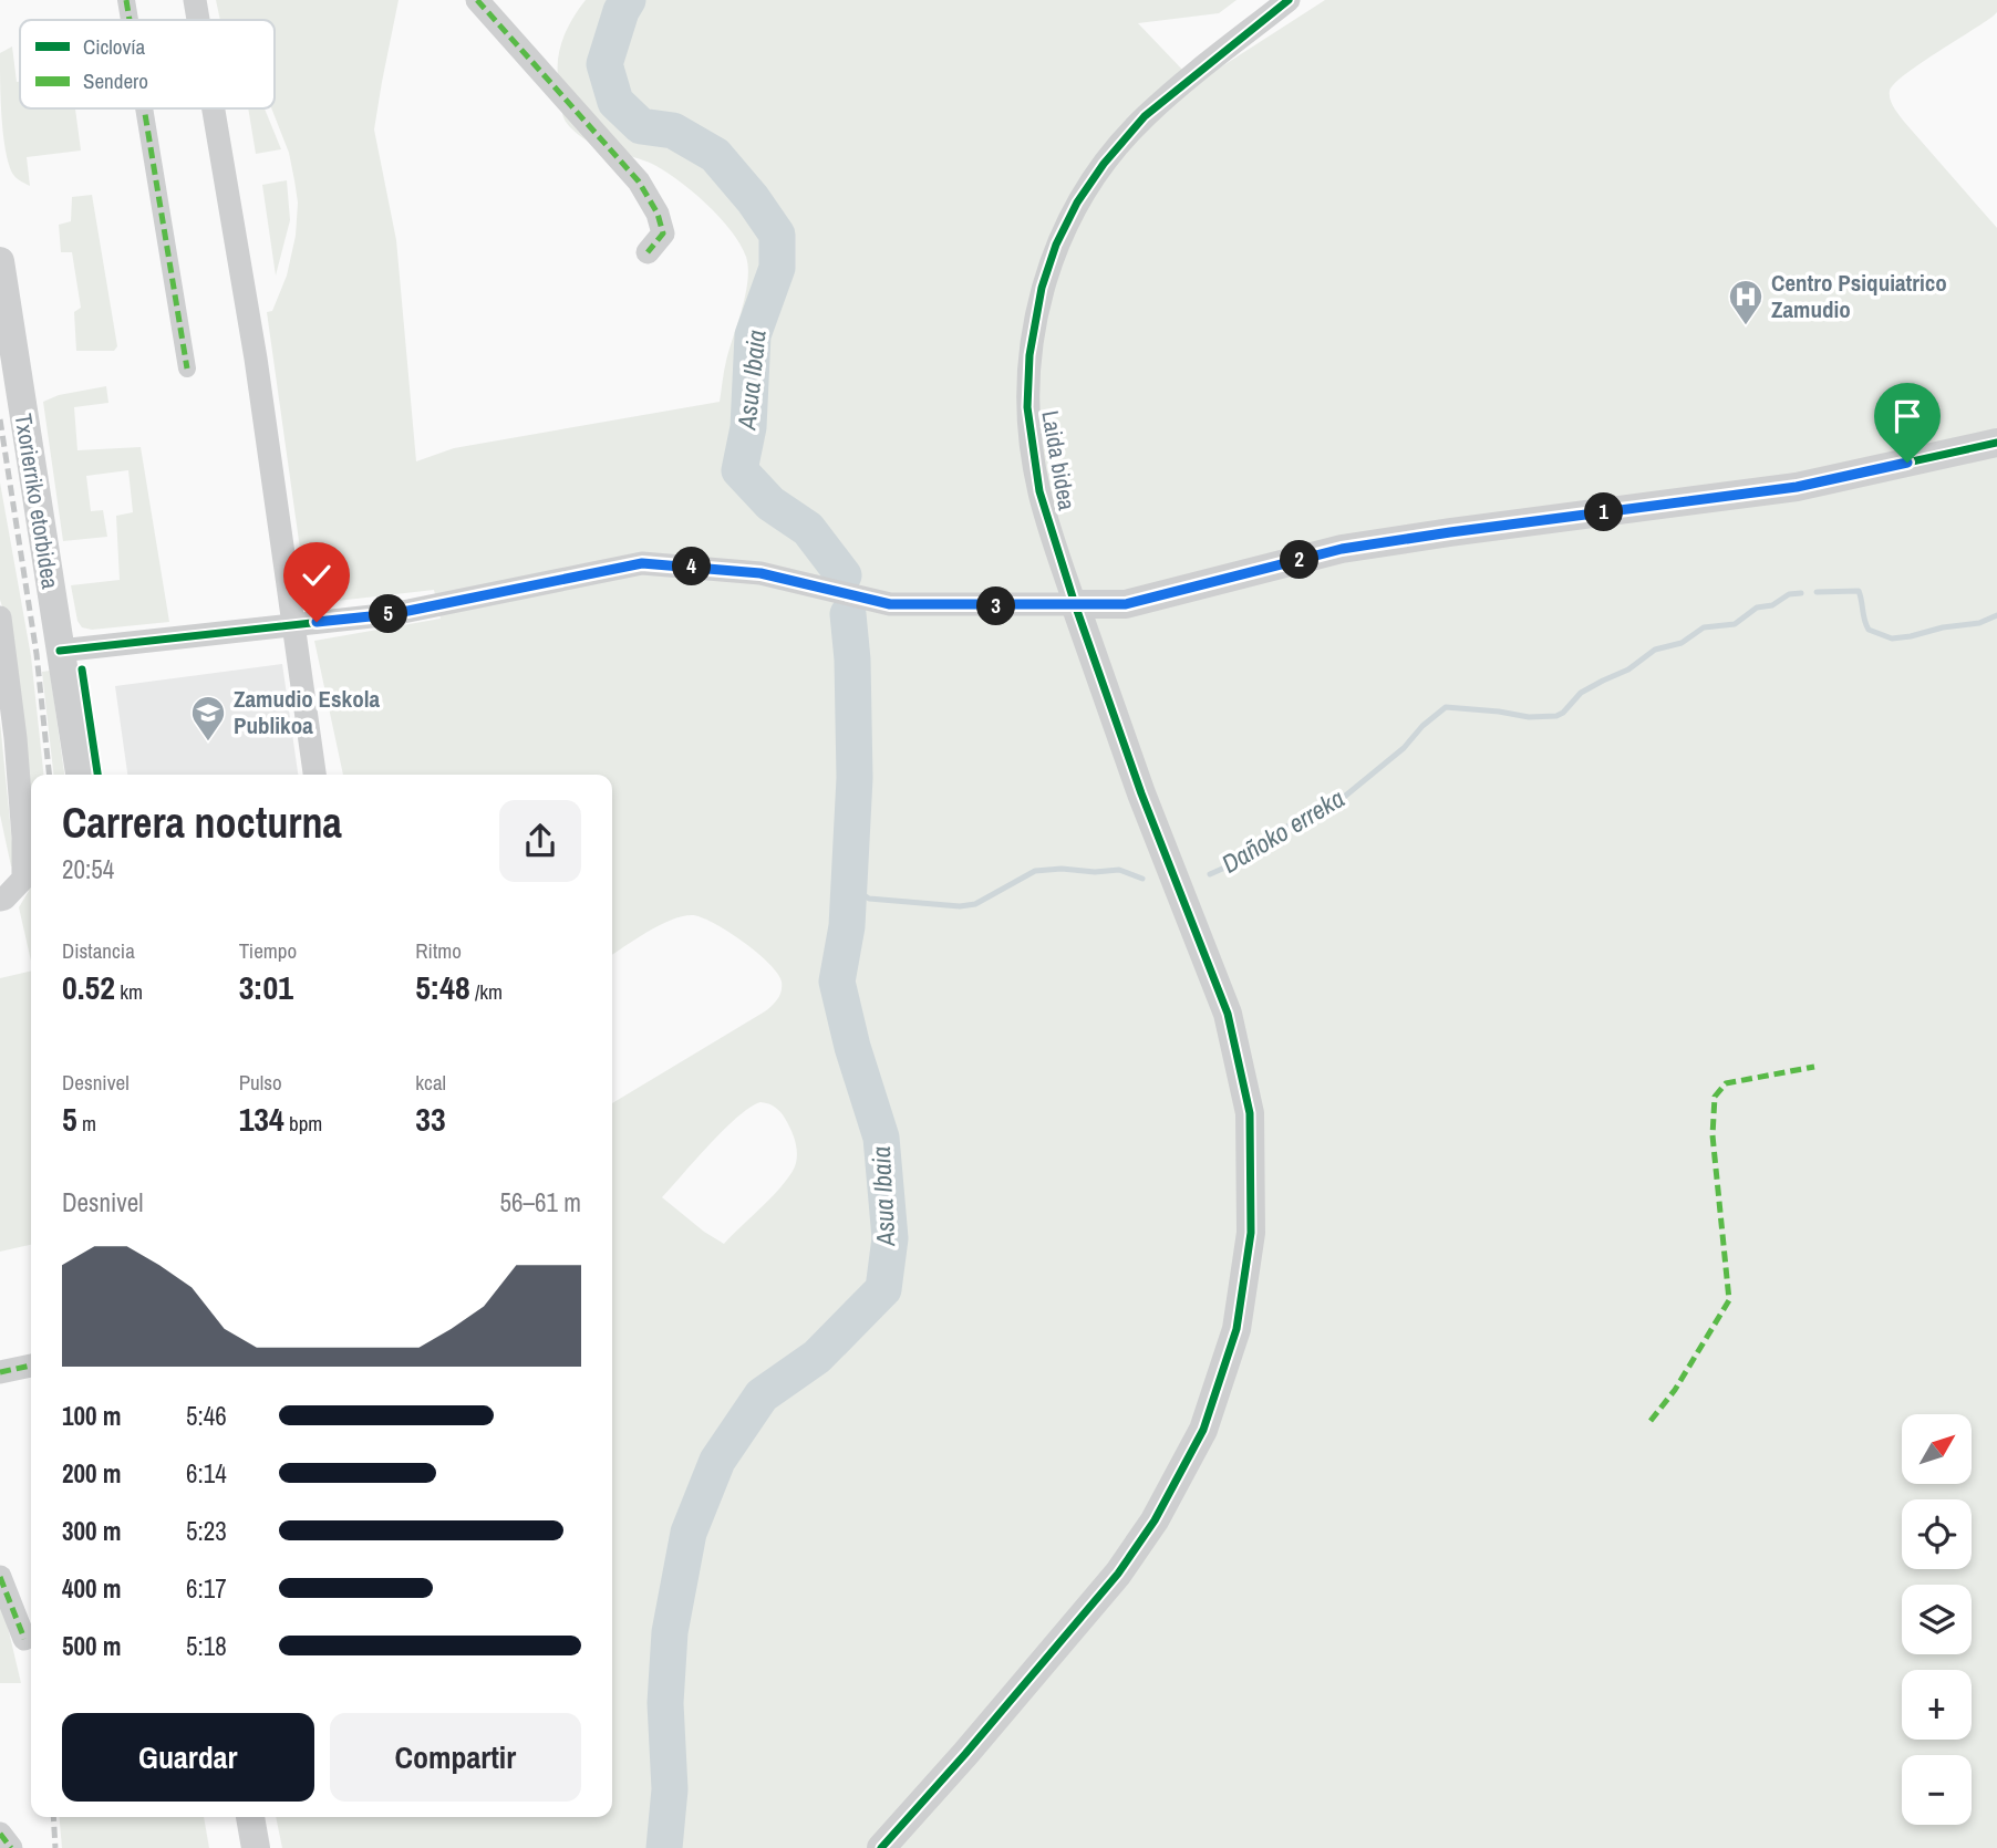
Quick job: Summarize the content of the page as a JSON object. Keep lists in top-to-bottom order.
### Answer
{
  "streets": {
    "street": ["Laida bidea", "Txorierriko etorbidea"]
  },
  "water": ["Asua Ibaia", "Dañoko erreka"],
  "places": {
    "hospital": ["Centro Psiquiatrico Zamudio"],
    "school or university": ["Zamudio Eskola Publikoa"]
  },
  "legend": ["Ciclovía", "Sendero"],
  "north": "top right",
  "page": {
    "pins": [
      "1",
      "2",
      "4",
      "3",
      "5"
    ],
    "heading": ["Carrera nocturna", "20:54"],
    "stats": [
      ["Distancia", "0.52 km"],
      ["Tiempo", "3:01"],
      ["Ritmo", "5:48 /km"],
      ["Desnivel", "5 m"],
      ["Pulso", "134 bpm"],
      ["kcal", "33"]
    ],
    "chart": ["Desnivel", "56–61 m"],
    "list": [
      {
        "name": "100 m",
        "note": "5:46"
      },
      {
        "name": "200 m",
        "note": "6:14"
      },
      {
        "name": "300 m",
        "note": "5:23"
      },
      {
        "name": "400 m",
        "note": "6:17"
      },
      {
        "name": "500 m",
        "note": "5:18"
      }
    ],
    "map_buttons": ["+", "−"],
    "buttons": ["Guardar", "Compartir"]
  }
}
